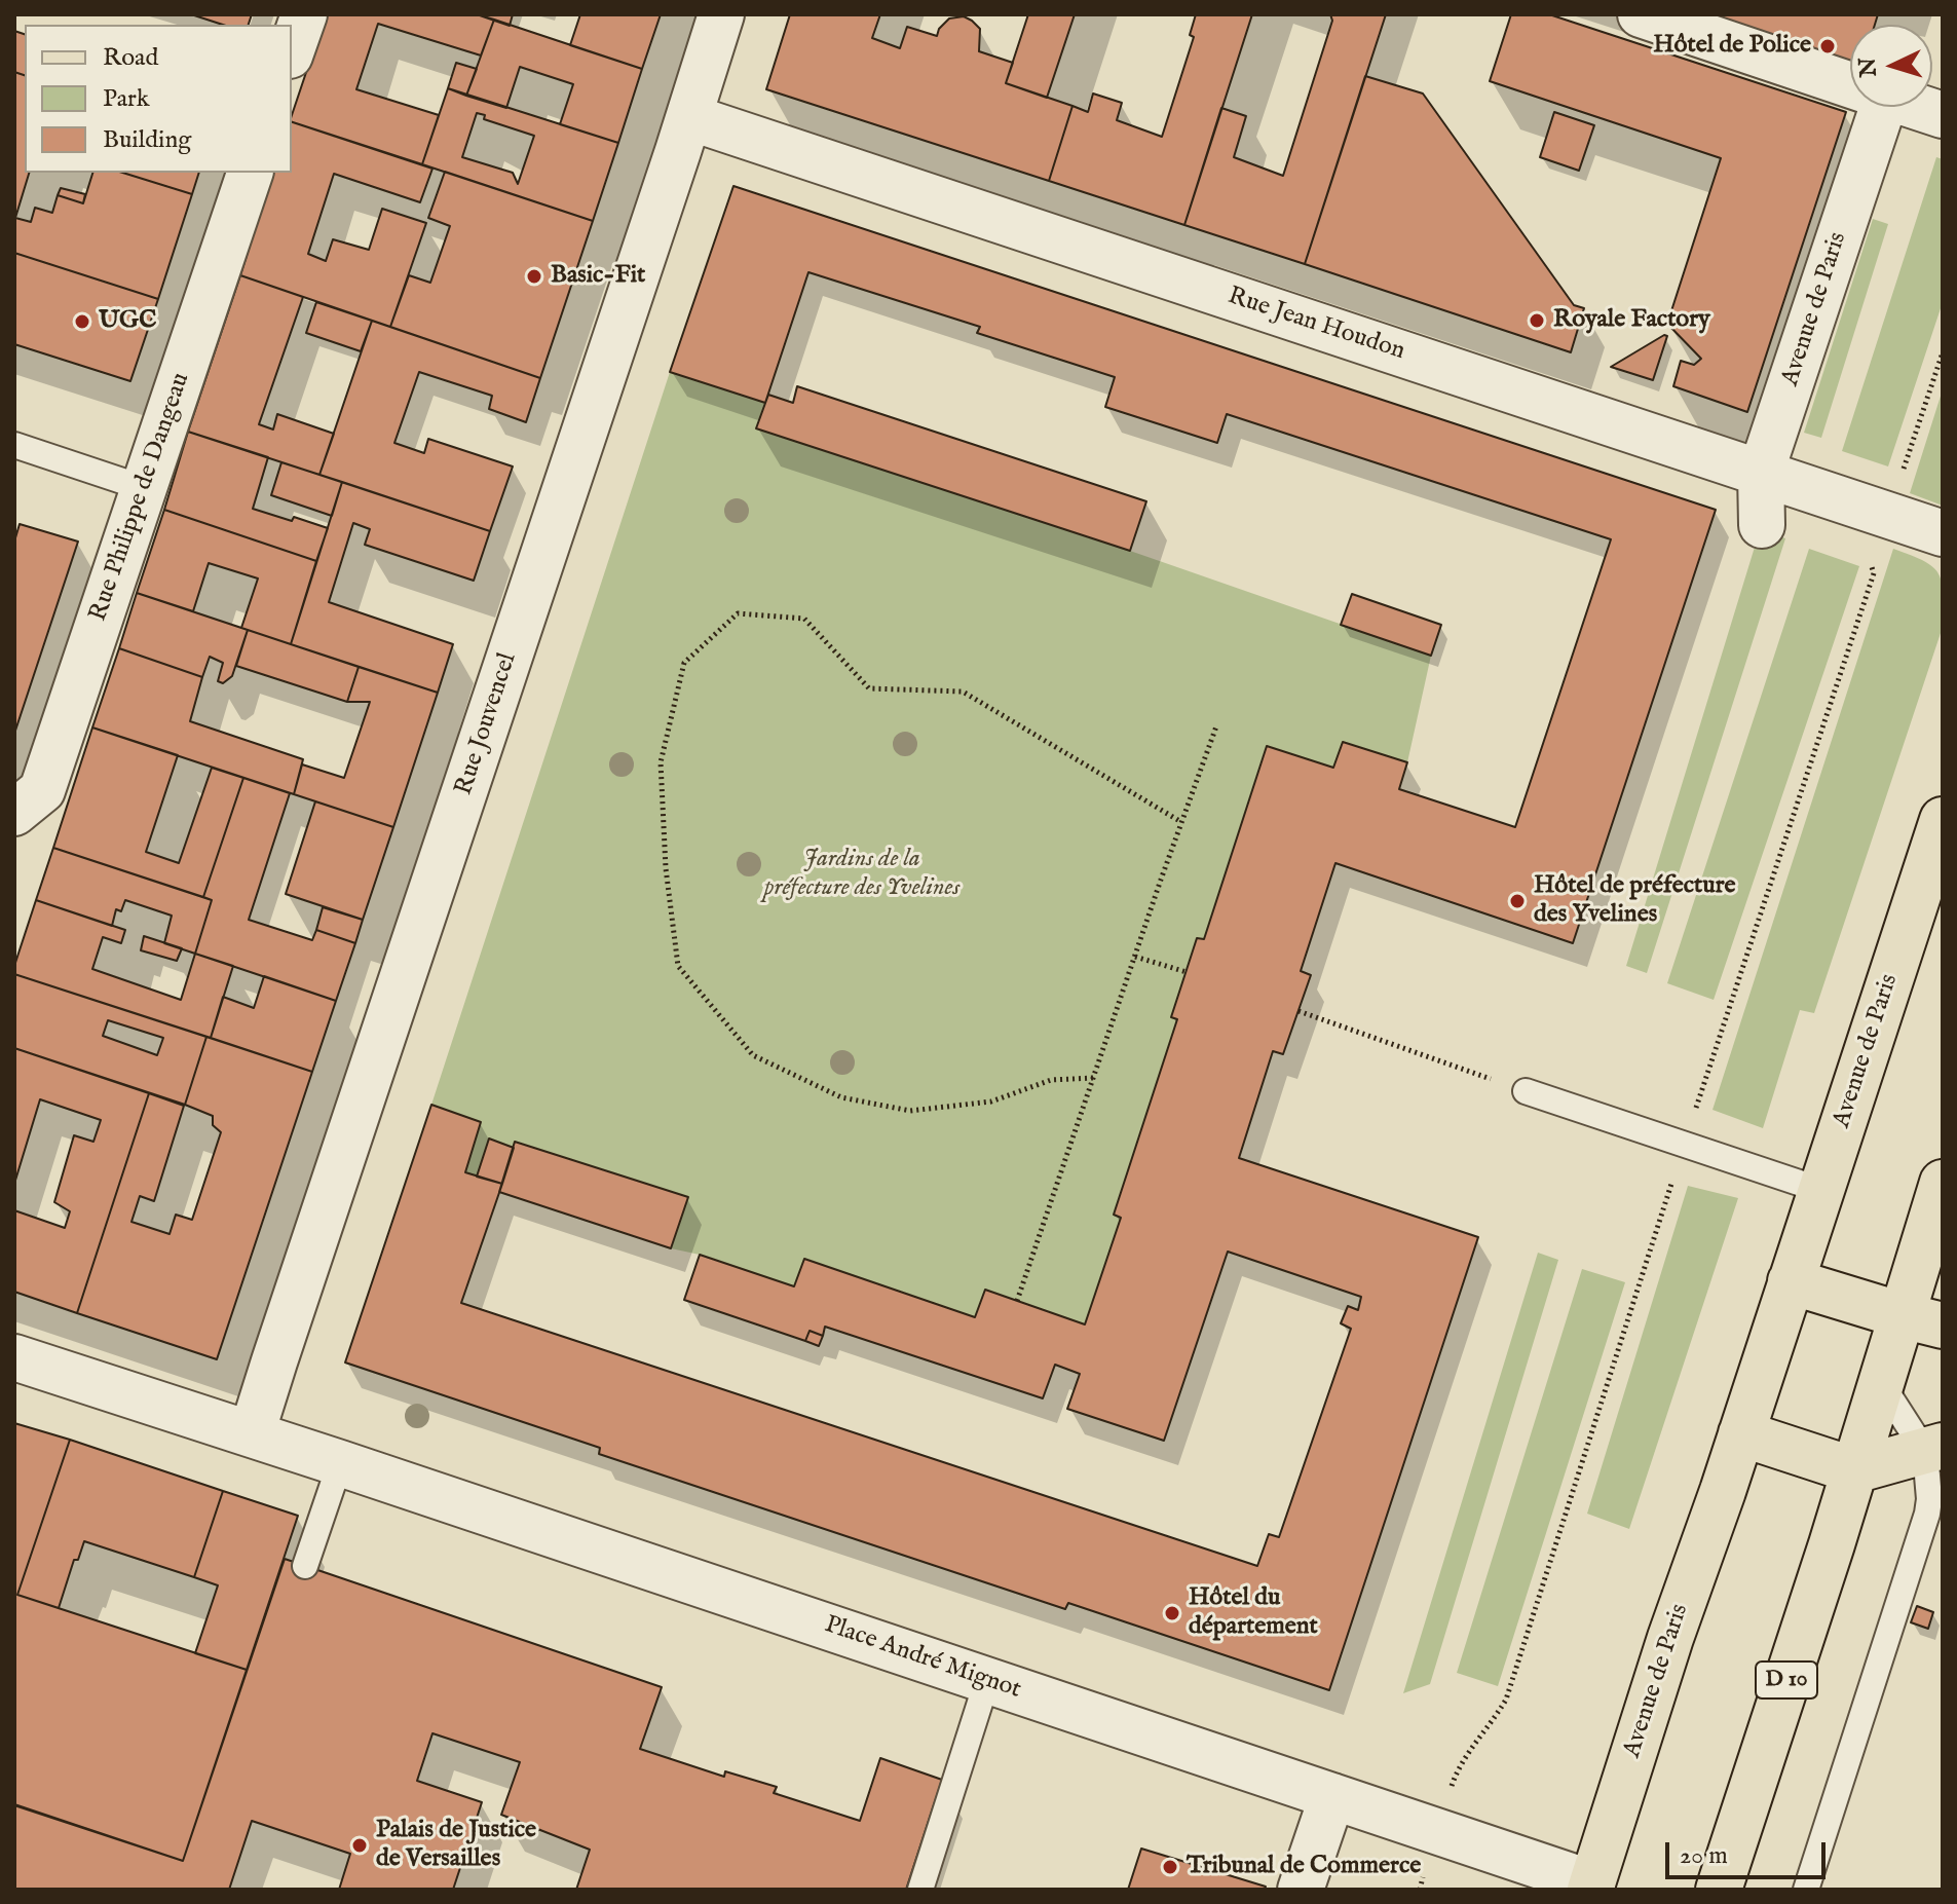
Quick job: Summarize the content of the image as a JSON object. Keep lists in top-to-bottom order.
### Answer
{
  "streets": {
    "main road": ["Avenue de Paris", "D 10"],
    "street": [
      "Rue Jean Houdon",
      "Rue Philippe de Dangeau",
      "Rue Jouvencel",
      "Place André Mignot"
    ]
  },
  "crossings": [
    ["Avenue de Paris", "Rue Jean Houdon"],
    ["Avenue de Paris", "Place André Mignot"],
    ["Rue Jean Houdon", "Rue Jouvencel"],
    ["Rue Jouvencel", "Place André Mignot"]
  ],
  "parks": ["Jardins de la préfecture des Yvelines"],
  "places": [
    "Hôtel de Police",
    "Basic-Fit",
    "Royale Factory",
    "UGC",
    "Hôtel de préfecture des Yvelines",
    "Hôtel du département",
    "Palais de Justice de Versailles",
    "Tribunal de Commerce"
  ],
  "legend": ["Road", "Park", "Building"],
  "scale_bar": "20 m",
  "north": "left"
}
